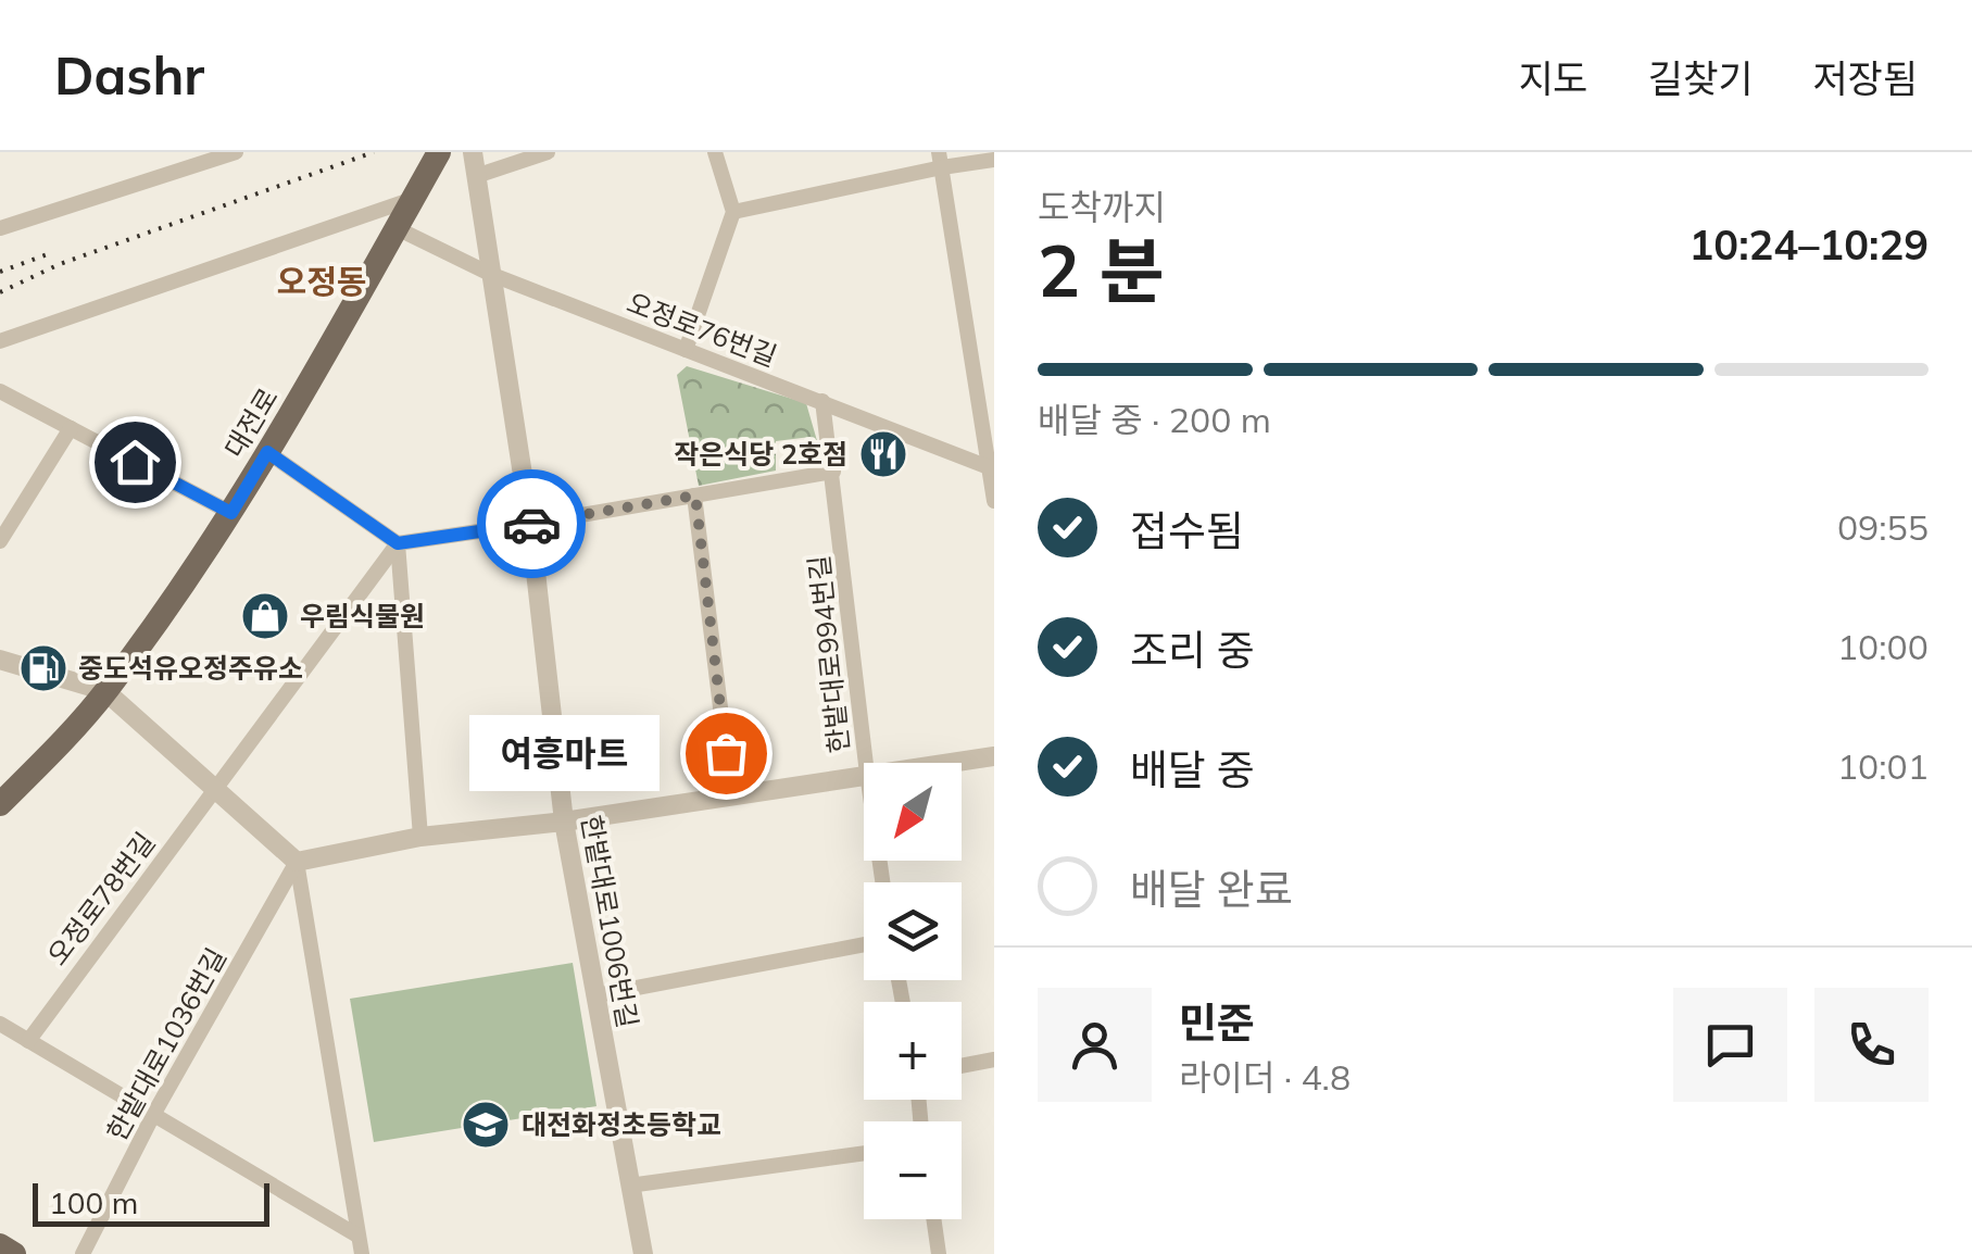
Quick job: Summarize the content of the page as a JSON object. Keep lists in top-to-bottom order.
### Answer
{
  "streets": {
    "main road": ["대전로"],
    "street": [
      "오정로76번길",
      "한밭대로994번길",
      "오정로78번길",
      "한밭대로1006번길",
      "한밭대로1036번길"
    ]
  },
  "crossings": [
    ["오정로76번길", "대전로"],
    ["오정로76번길", "한밭대로994번길"],
    ["오정로76번길", "한밭대로1006번길"]
  ],
  "districts": ["오정동"],
  "places": {
    "restaurant": ["작은식당 2호점"],
    "shop": ["우림식물원"],
    "fuel station": ["중도석유오정주유소"],
    "other": ["여흥마트"],
    "school or university": ["대전화정초등학교"]
  },
  "scale_bar": "100 m",
  "north": "bottom left",
  "page": {
    "header": "Dashr",
    "nav": ["지도", "길찾기", "저장됨"],
    "heading": ["2 분", "도착까지", "10:24–10:29"],
    "panel": ["민준", "라이더 · 4.8"],
    "bar": "배달 중 · 200 m",
    "list": [
      ["접수됨", "09:55"],
      ["조리 중", "10:00"],
      ["배달 중", "10:01"],
      "배달 완료"
    ],
    "bubble": "여흥마트",
    "map_buttons": ["+", "−"],
    "scale": "100 m"
  }
}
